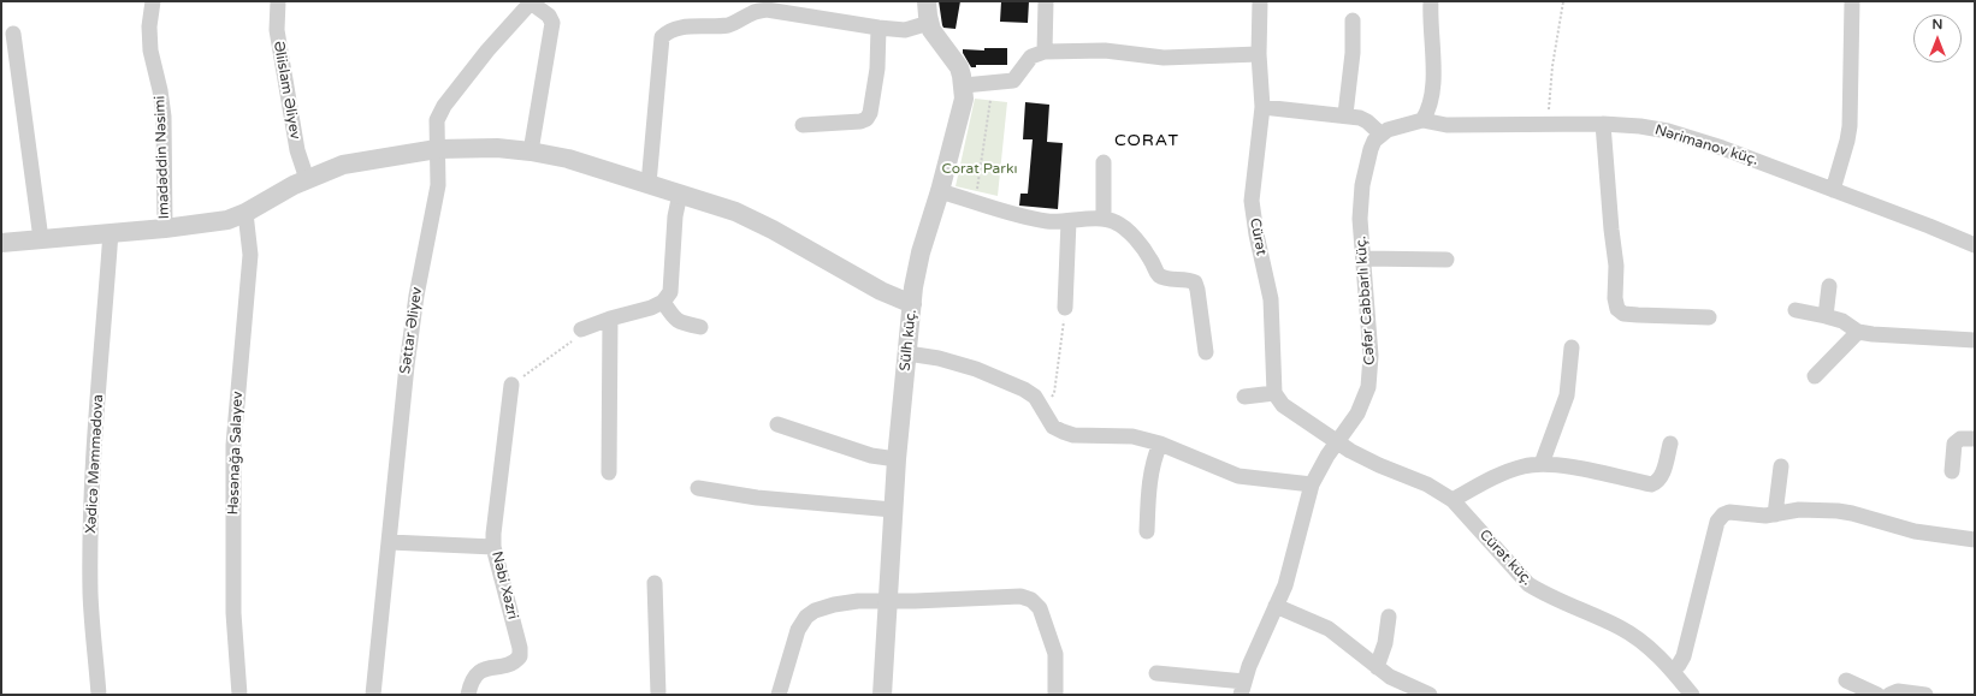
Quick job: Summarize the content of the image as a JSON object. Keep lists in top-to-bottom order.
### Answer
{
  "streets": {
    "street": [
      "Əliislam Əliyev",
      "Nərimanov küç.",
      "Imadəddin Nəsimi",
      "Cürət",
      "Cəfər Cabbarlı küç.",
      "Səttar Əliyev",
      "Sülh küç.",
      "Həsənağa Salayev",
      "Xədicə Məmmədova",
      "Cürət küç.",
      "Nəbi Xəzri"
    ]
  },
  "crossings": [
    ["Cəfər Cabbarlı küç.", "Cürət küç."]
  ],
  "districts": ["CORAT"],
  "parks": ["Corat Parkı"],
  "north": "top"
}
